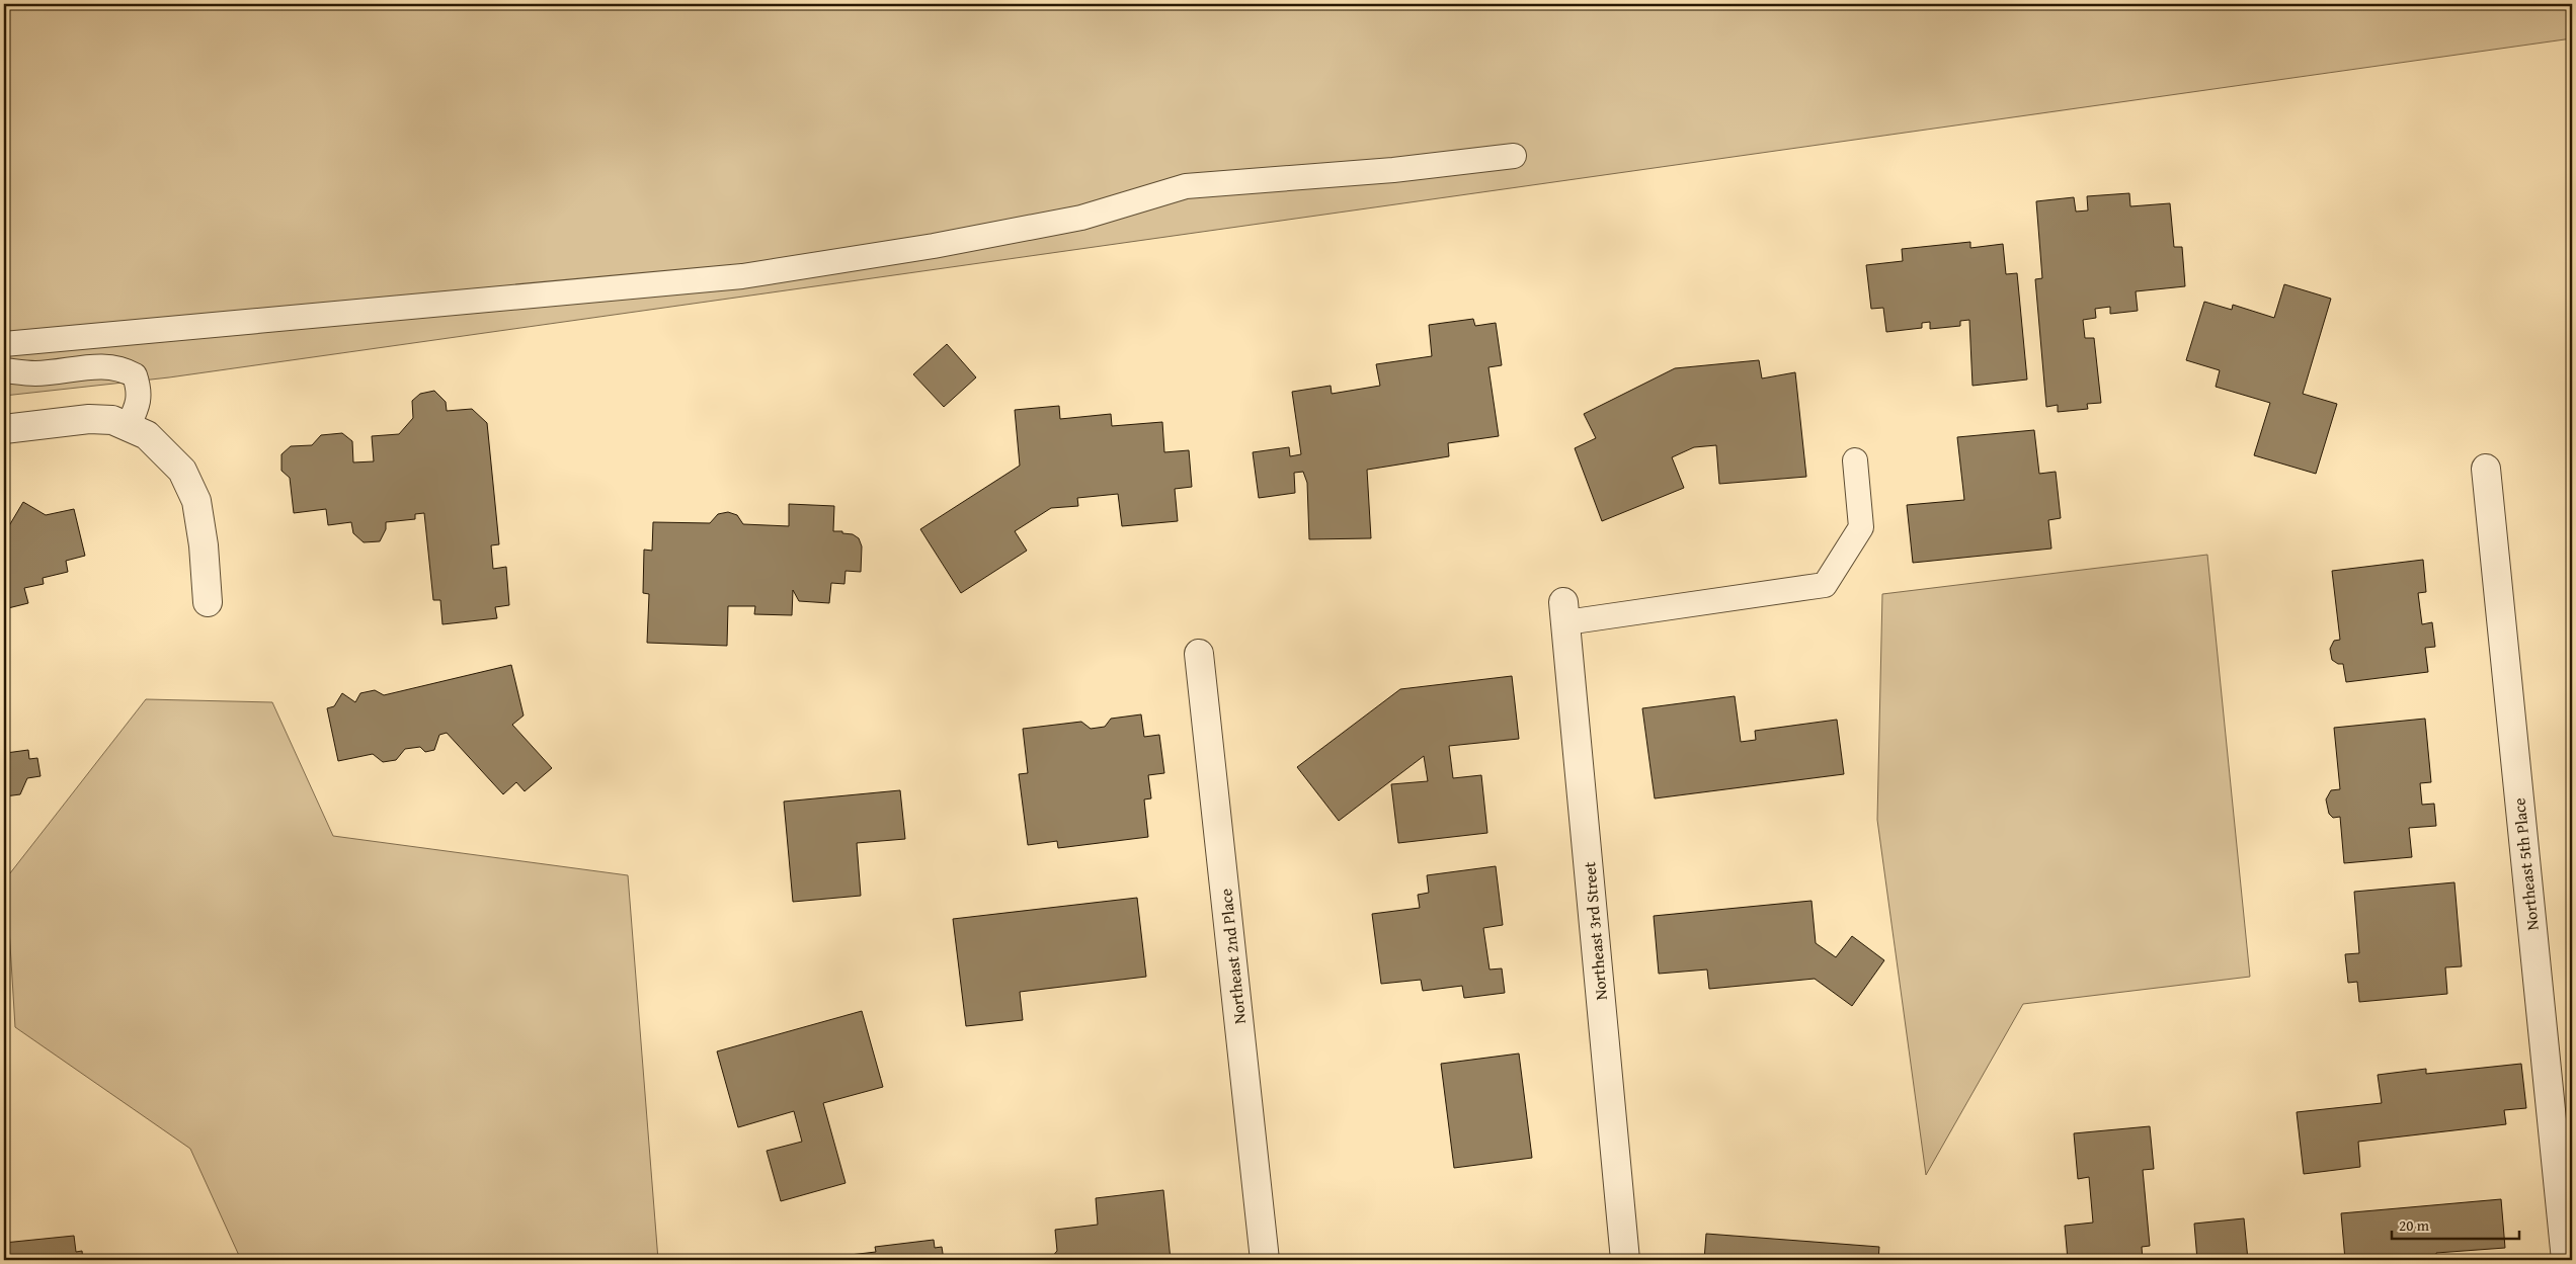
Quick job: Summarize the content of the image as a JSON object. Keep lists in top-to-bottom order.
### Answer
{
  "streets": {
    "street": ["Northeast 5th Place", "Northeast 3rd Street", "Northeast 2nd Place"]
  },
  "scale_bar": "20 m"
}
